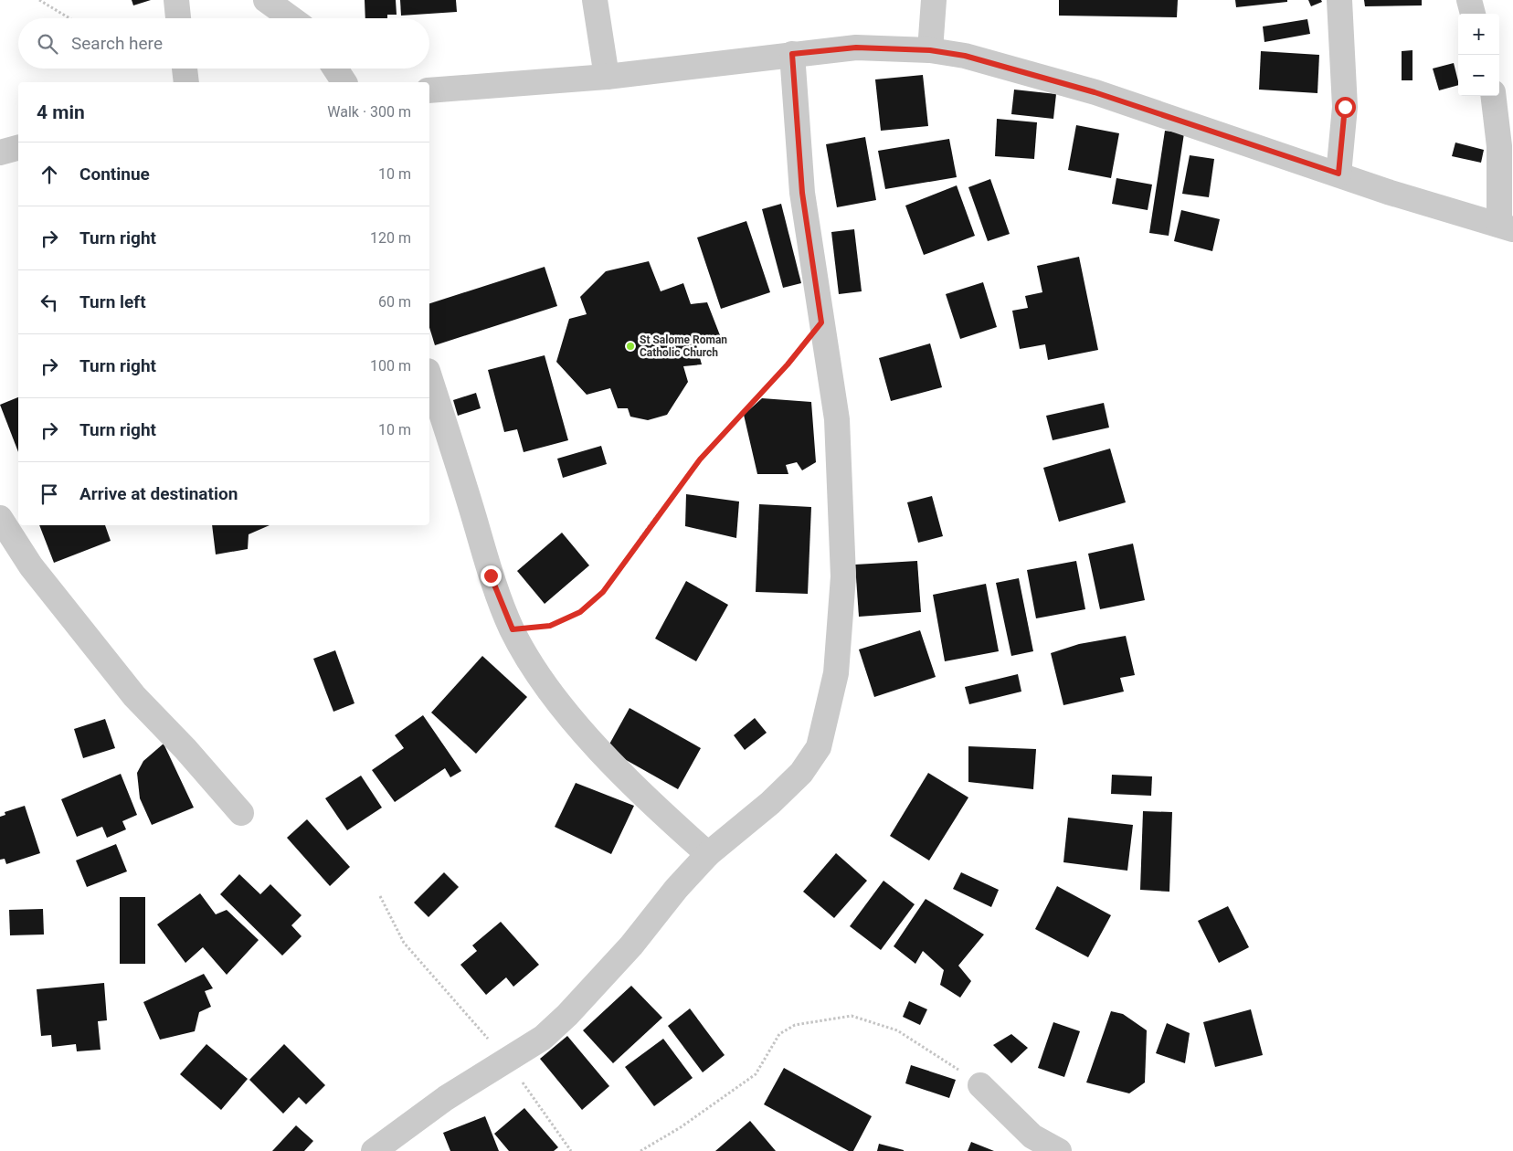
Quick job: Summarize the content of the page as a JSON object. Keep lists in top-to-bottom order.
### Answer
{
  "places": ["St Salome Roman Catholic Church"],
  "page": {
    "map_buttons": ["+", "−"],
    "search": "Search here",
    "heading": ["4 min", "Walk · 300 m"],
    "list": [
      ["Continue", "10 m"],
      ["Turn right", "120 m"],
      ["Turn left", "60 m"],
      ["Turn right", "100 m"],
      ["Turn right", "10 m"],
      "Arrive at destination"
    ]
  }
}
